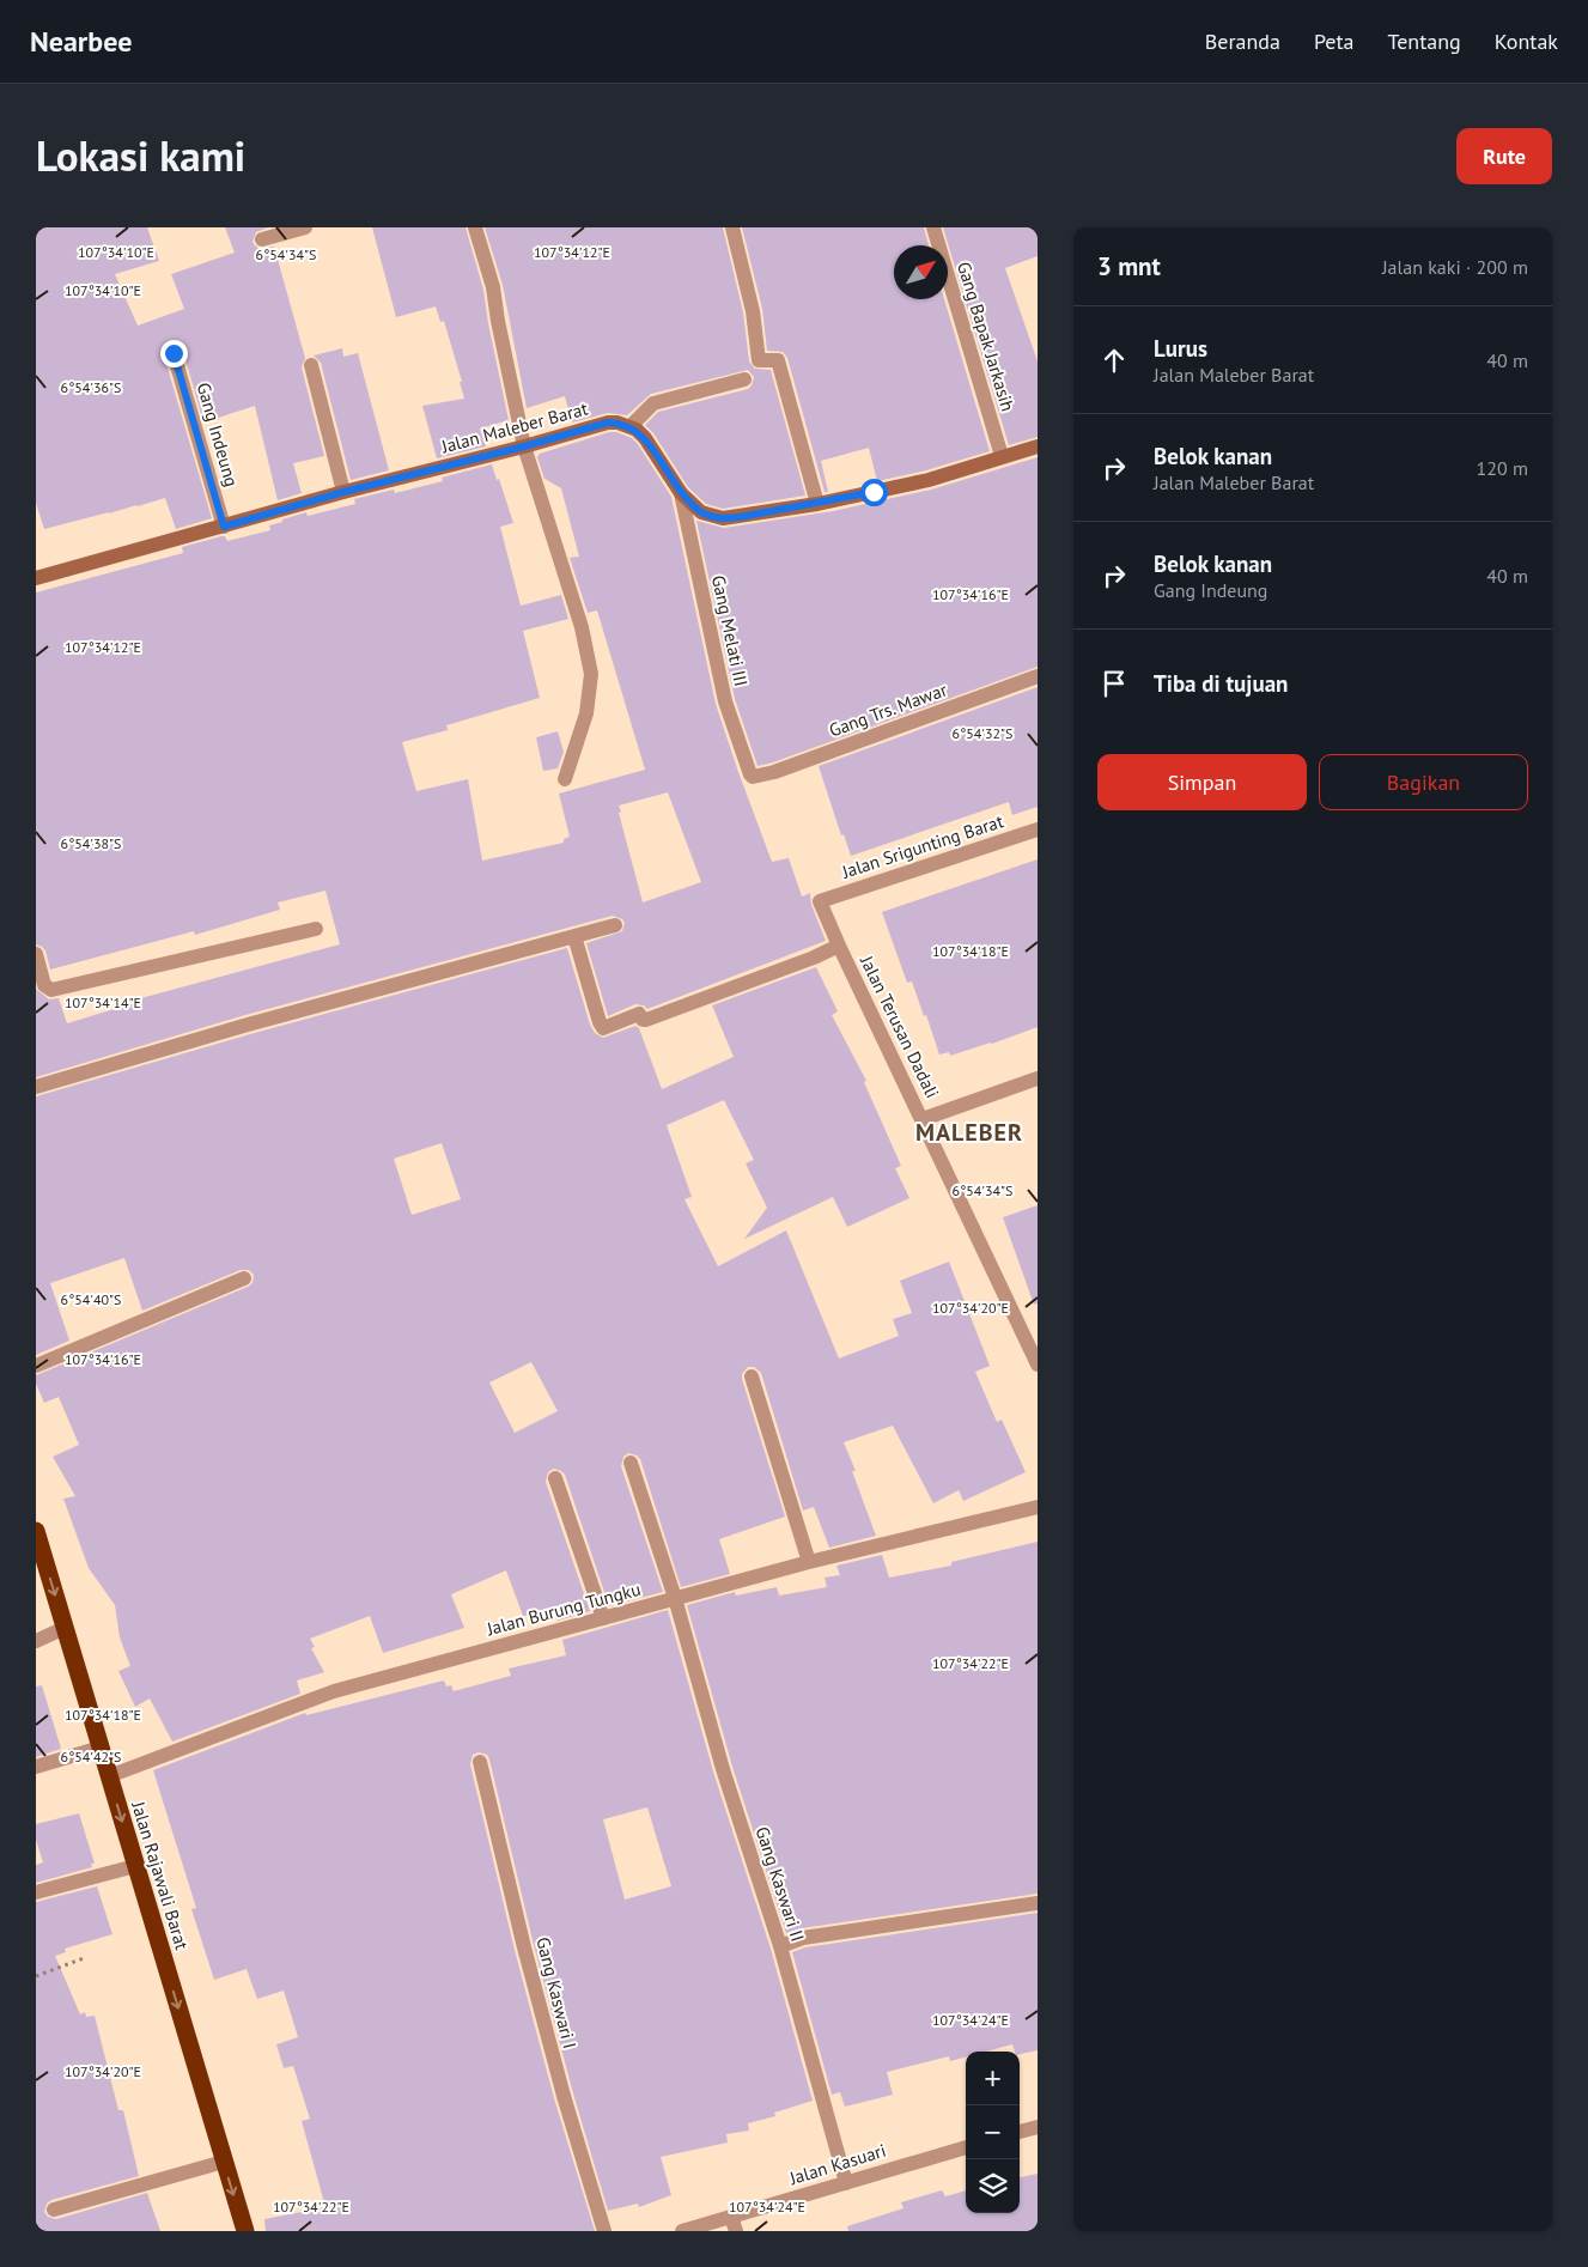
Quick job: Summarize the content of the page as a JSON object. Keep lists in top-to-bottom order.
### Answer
{
  "streets": {
    "highway": ["Jalan Rajawali Barat"],
    "street": [
      "Gang Bapak Jarkasih",
      "Jalan Maleber Barat",
      "Gang Indeung",
      "Gang Melati III",
      "Gang Trs. Mawar",
      "Jalan Srigunting Barat",
      "Jalan Terusan Dadali",
      "Jalan Burung Tungku",
      "Gang Kaswari II",
      "Gang Kaswari I",
      "Jalan Kasuari"
    ]
  },
  "crossings": [
    ["Jalan Maleber Barat", "Gang Indeung"],
    ["Gang Melati III", "Gang Trs. Mawar"],
    ["Jalan Srigunting Barat", "Jalan Terusan Dadali"],
    ["Jalan Burung Tungku", "Jalan Rajawali Barat"],
    ["Jalan Burung Tungku", "Gang Kaswari II"],
    ["Gang Kaswari II", "Jalan Kasuari"]
  ],
  "one_way": ["Jalan Rajawali Barat"],
  "districts": ["MALEBER"],
  "north": "top right",
  "page": {
    "header": "Nearbee",
    "nav": [
      "Beranda",
      "Peta",
      "Tentang",
      "Kontak"
    ],
    "title": "Lokasi kami",
    "buttons": [
      "Rute",
      ["Simpan", "Bagikan"]
    ],
    "heading": ["3 mnt", "Jalan kaki · 200 m"],
    "list": [
      ["Lurus", "Jalan Maleber Barat", "40 m"],
      ["Belok kanan", "Jalan Maleber Barat", "120 m"],
      ["Belok kanan", "Gang Indeung", "40 m"],
      "Tiba di tujuan"
    ],
    "map_buttons": ["+", "−"]
  },
  "coordinates": [
    "107°34'10\"E",
    "107°34'12\"E",
    "6°54'34\"S",
    "6°54'36\"S",
    "107°34'16\"E",
    "6°54'32\"S",
    "6°54'38\"S",
    "107°34'18\"E",
    "107°34'14\"E",
    "6°54'40\"S",
    "107°34'20\"E",
    "107°34'22\"E",
    "6°54'42\"S",
    "107°34'24\"E"
  ]
}
